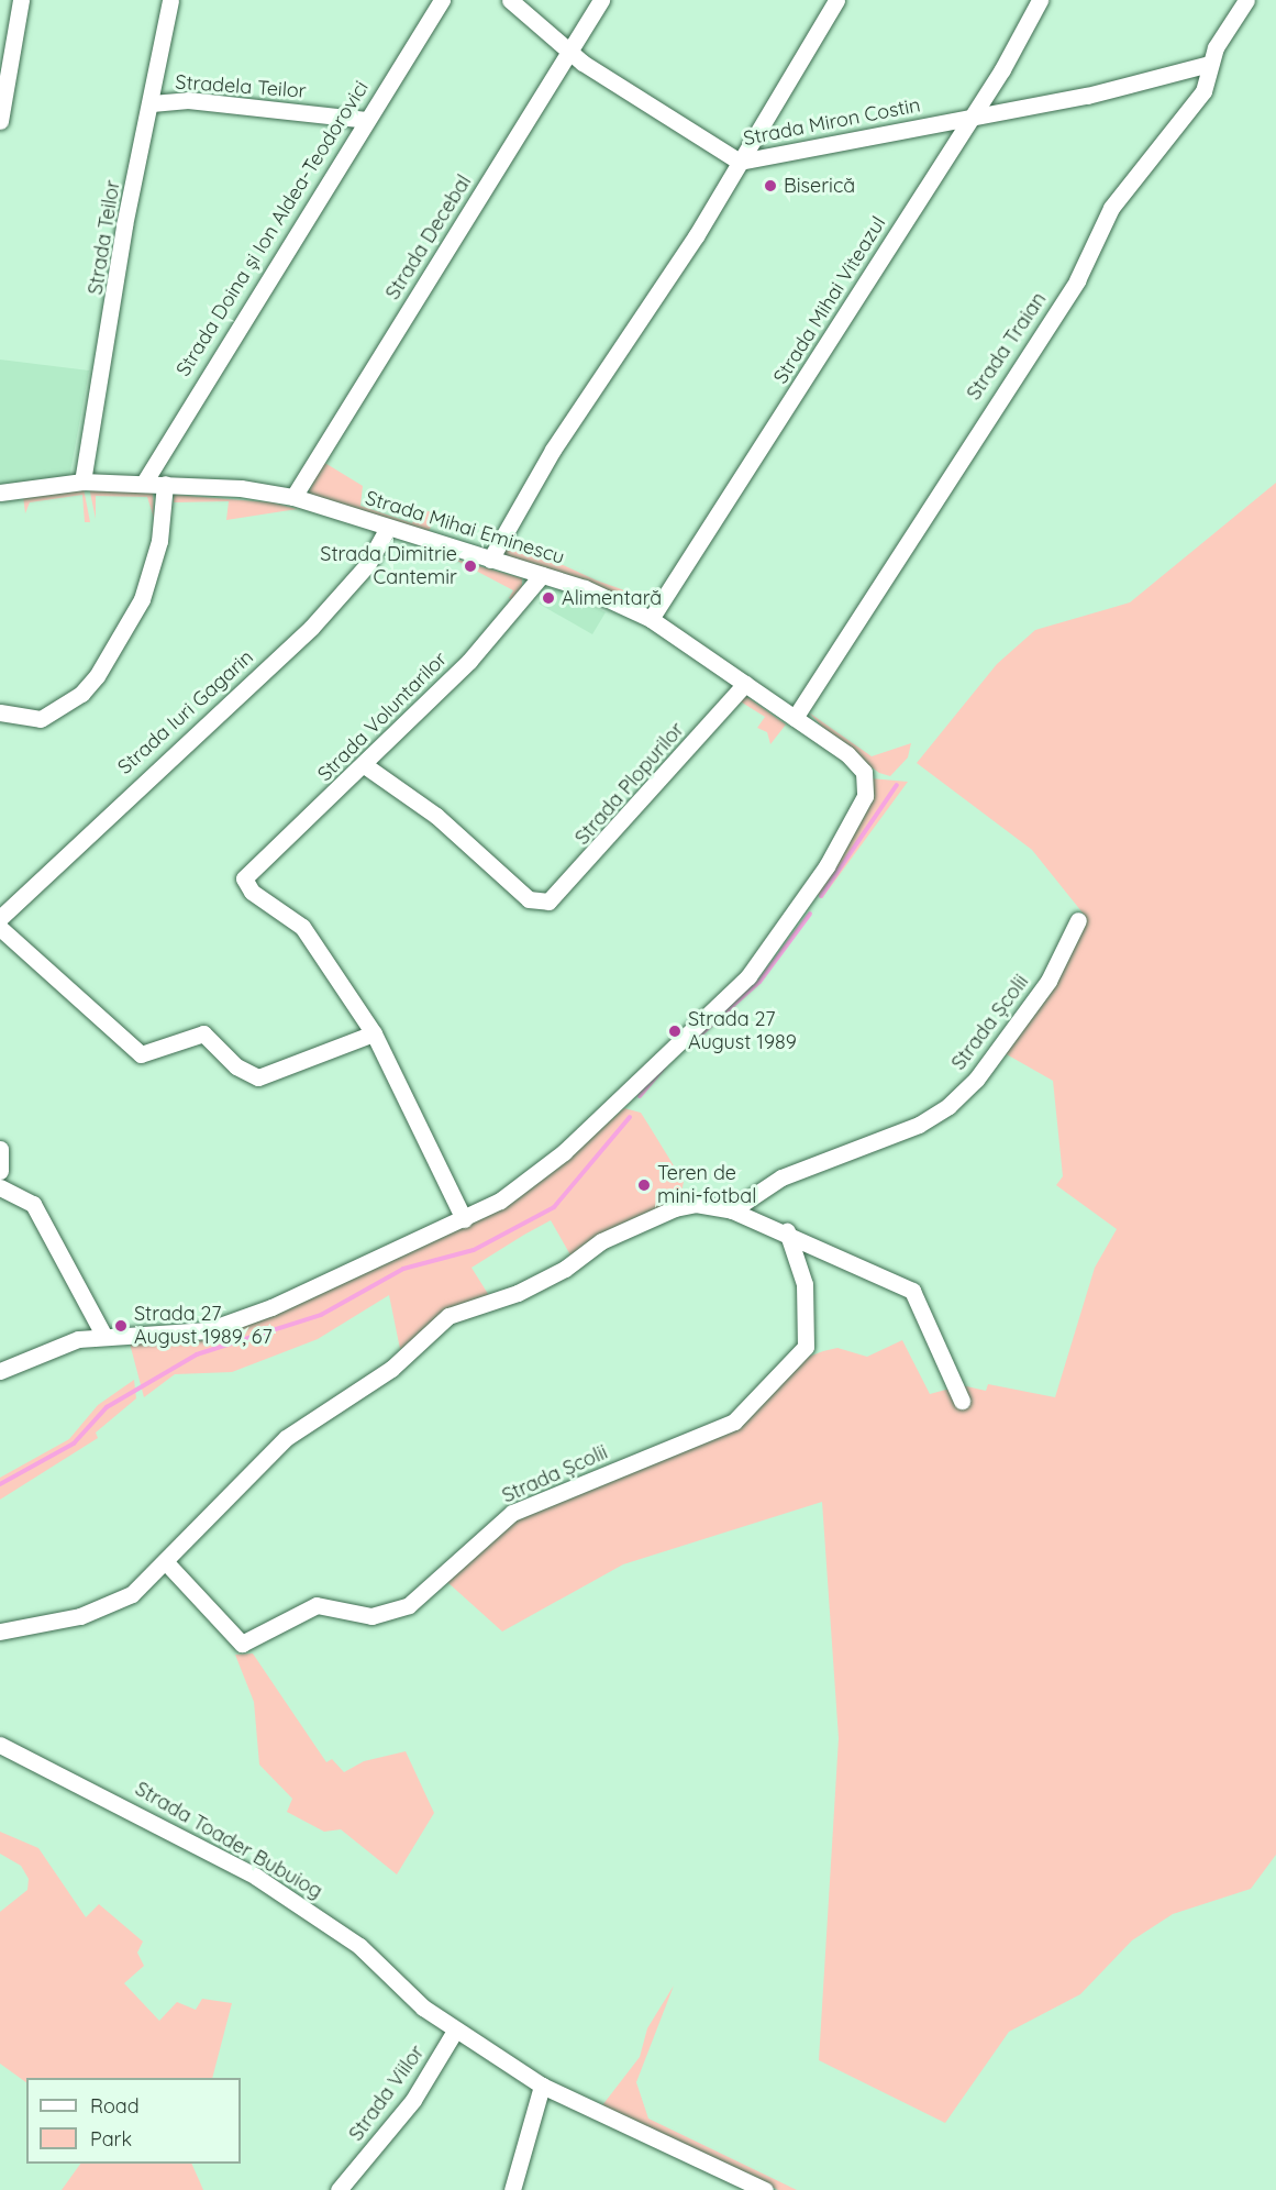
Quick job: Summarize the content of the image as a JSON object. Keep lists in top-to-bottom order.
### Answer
{
  "streets": {
    "street": [
      "Stradela Teilor",
      "Strada Miron Costin",
      "Strada Doina și Ion Aldea-Teodorovici",
      "Strada Teilor",
      "Strada Decebal",
      "Strada Mihai Viteazul",
      "Strada Traian",
      "Strada Mihai Eminescu",
      "Strada Iuri Gagarin",
      "Strada Voluntarilor",
      "Strada Plopurilor",
      "Strada Școlii",
      "Strada Toader Bubuiog",
      "Strada Viilor"
    ]
  },
  "crossings": [
    ["Stradela Teilor", "Strada Doina și Ion Aldea-Teodorovici"],
    ["Stradela Teilor", "Strada Teilor"],
    ["Strada Miron Costin", "Strada Decebal"],
    ["Strada Miron Costin", "Strada Mihai Viteazul"],
    ["Strada Miron Costin", "Strada Traian"],
    ["Strada Doina și Ion Aldea-Teodorovici", "Strada Mihai Eminescu"],
    ["Strada Teilor", "Strada Mihai Eminescu"],
    ["Strada Decebal", "Strada Mihai Eminescu"],
    ["Strada Mihai Viteazul", "Strada Mihai Eminescu"],
    ["Strada Traian", "Strada Mihai Eminescu"],
    ["Strada Mihai Eminescu", "Strada Iuri Gagarin"],
    ["Strada Mihai Eminescu", "Strada Voluntarilor"],
    ["Strada Mihai Eminescu", "Strada Plopurilor"],
    ["Strada Voluntarilor", "Strada Plopurilor"],
    ["Strada Toader Bubuiog", "Strada Viilor"]
  ],
  "places": [
    "Biserică",
    "Strada Dimitrie Cantemir",
    "Alimentară",
    "Strada 27 August 1989",
    "Teren de mini-fotbal",
    "Strada 27 August 1989, 67"
  ],
  "legend": ["Road", "Park"]
}
